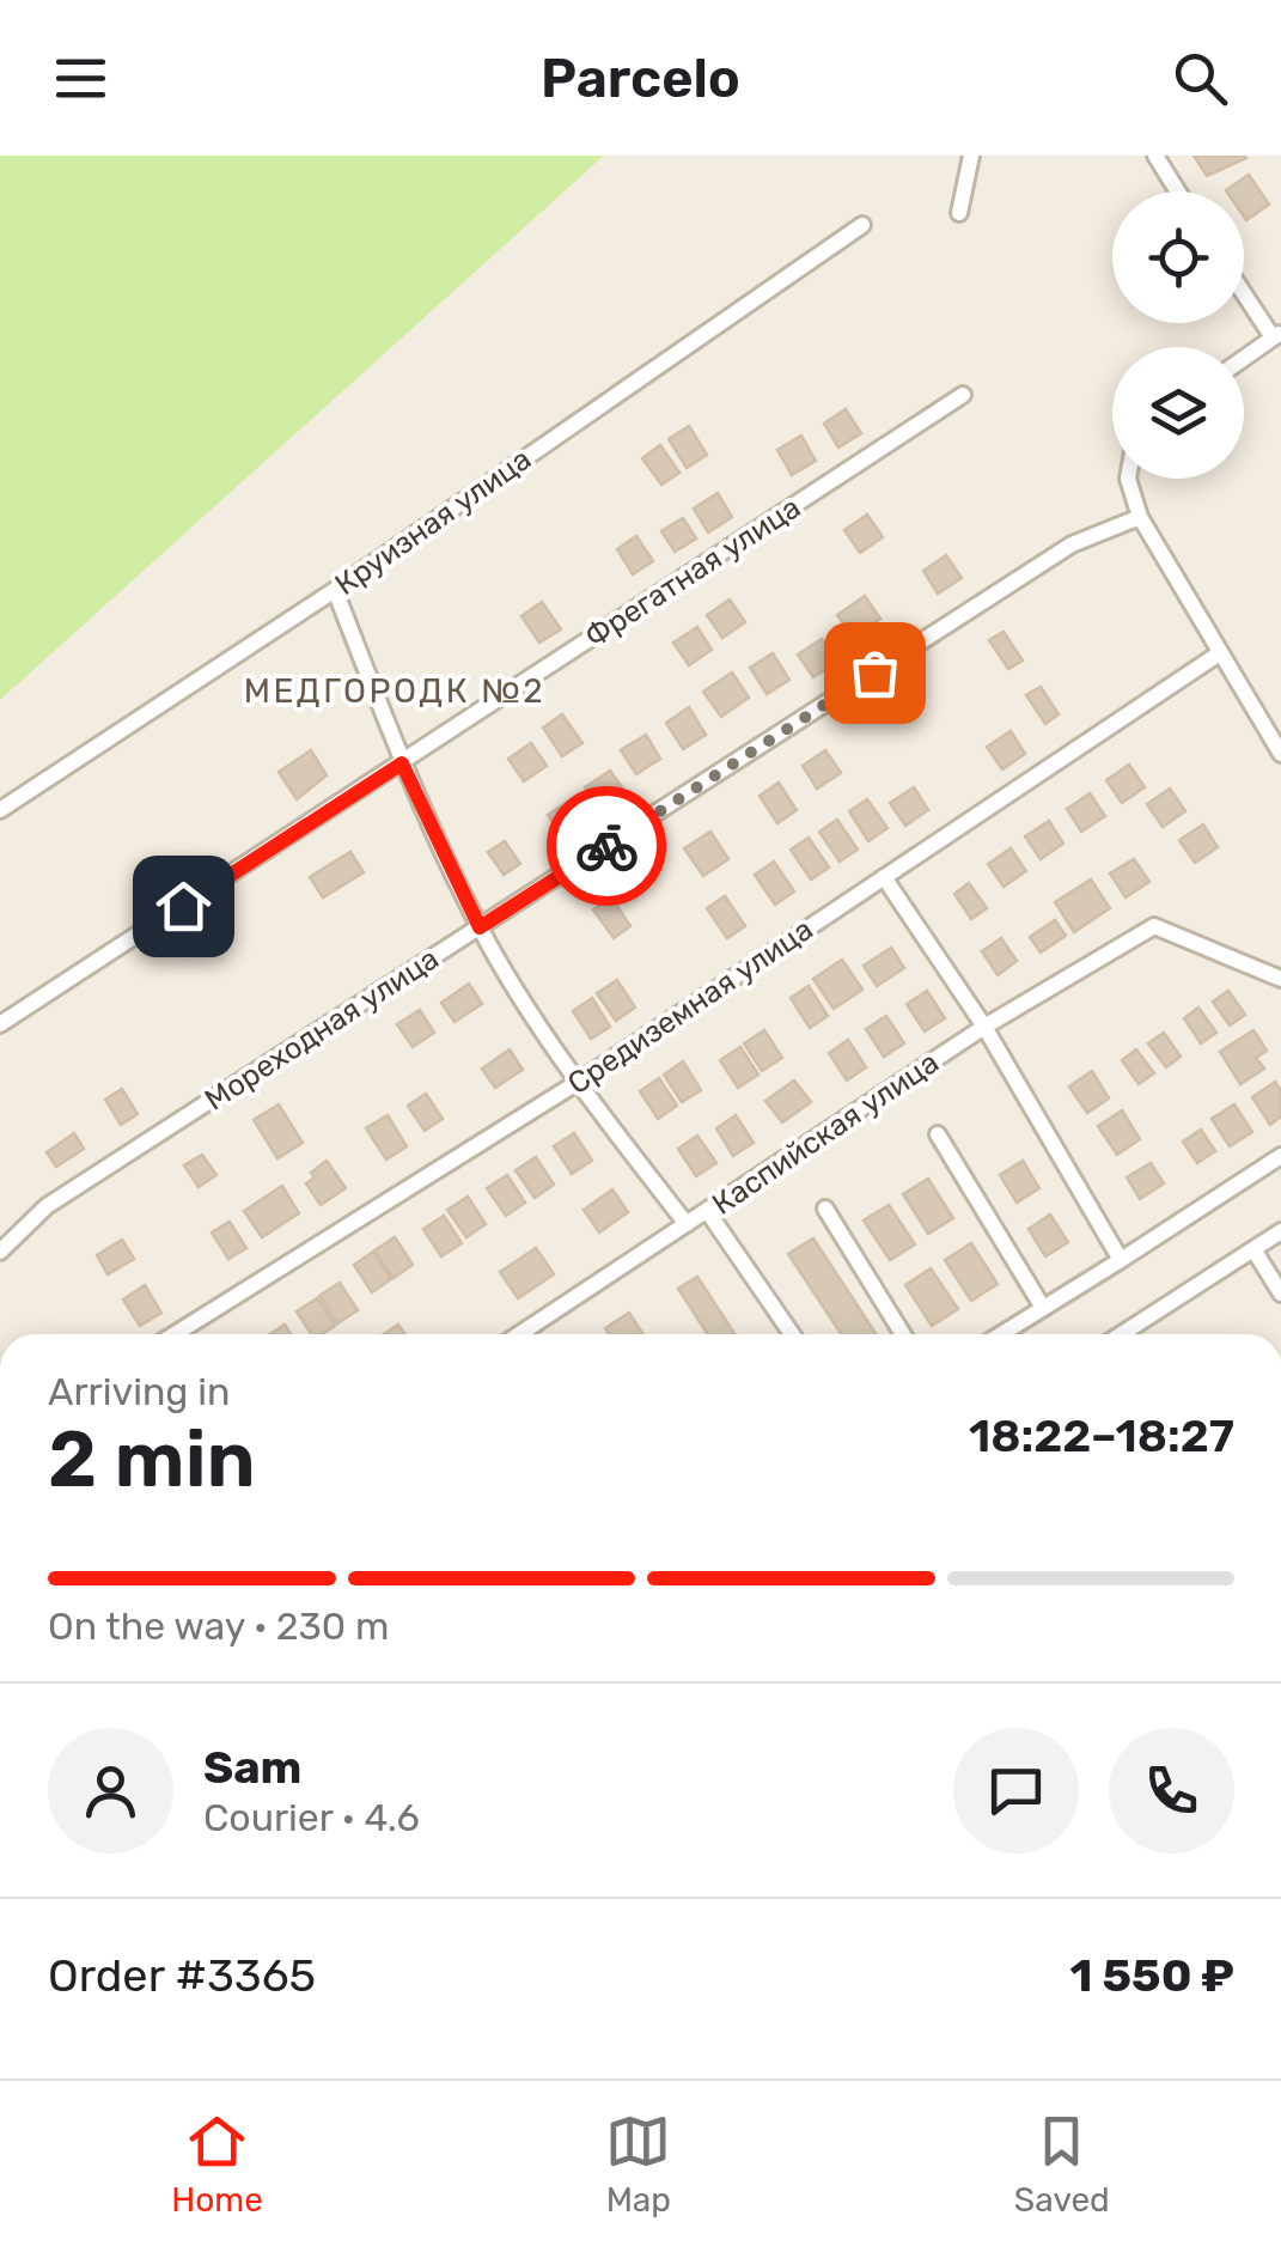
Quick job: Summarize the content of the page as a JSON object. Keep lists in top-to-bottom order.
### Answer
{
  "streets": {
    "street": [
      "Круизная улица",
      "Фрегатная улица",
      "Средиземная улица",
      "Мореходная улица",
      "Каспийская улица"
    ]
  },
  "districts": ["МЕДГОРОДК №2"],
  "page": {
    "header": "Parcelo",
    "heading": ["2 min", "Arriving in", "18:22–18:27"],
    "panel": [
      "Sam",
      "Courier · 4.6",
      "Order #3365",
      "1 550 ₽"
    ],
    "bar": "On the way · 230 m",
    "tabs": ["Home", "Map", "Saved"]
  }
}
